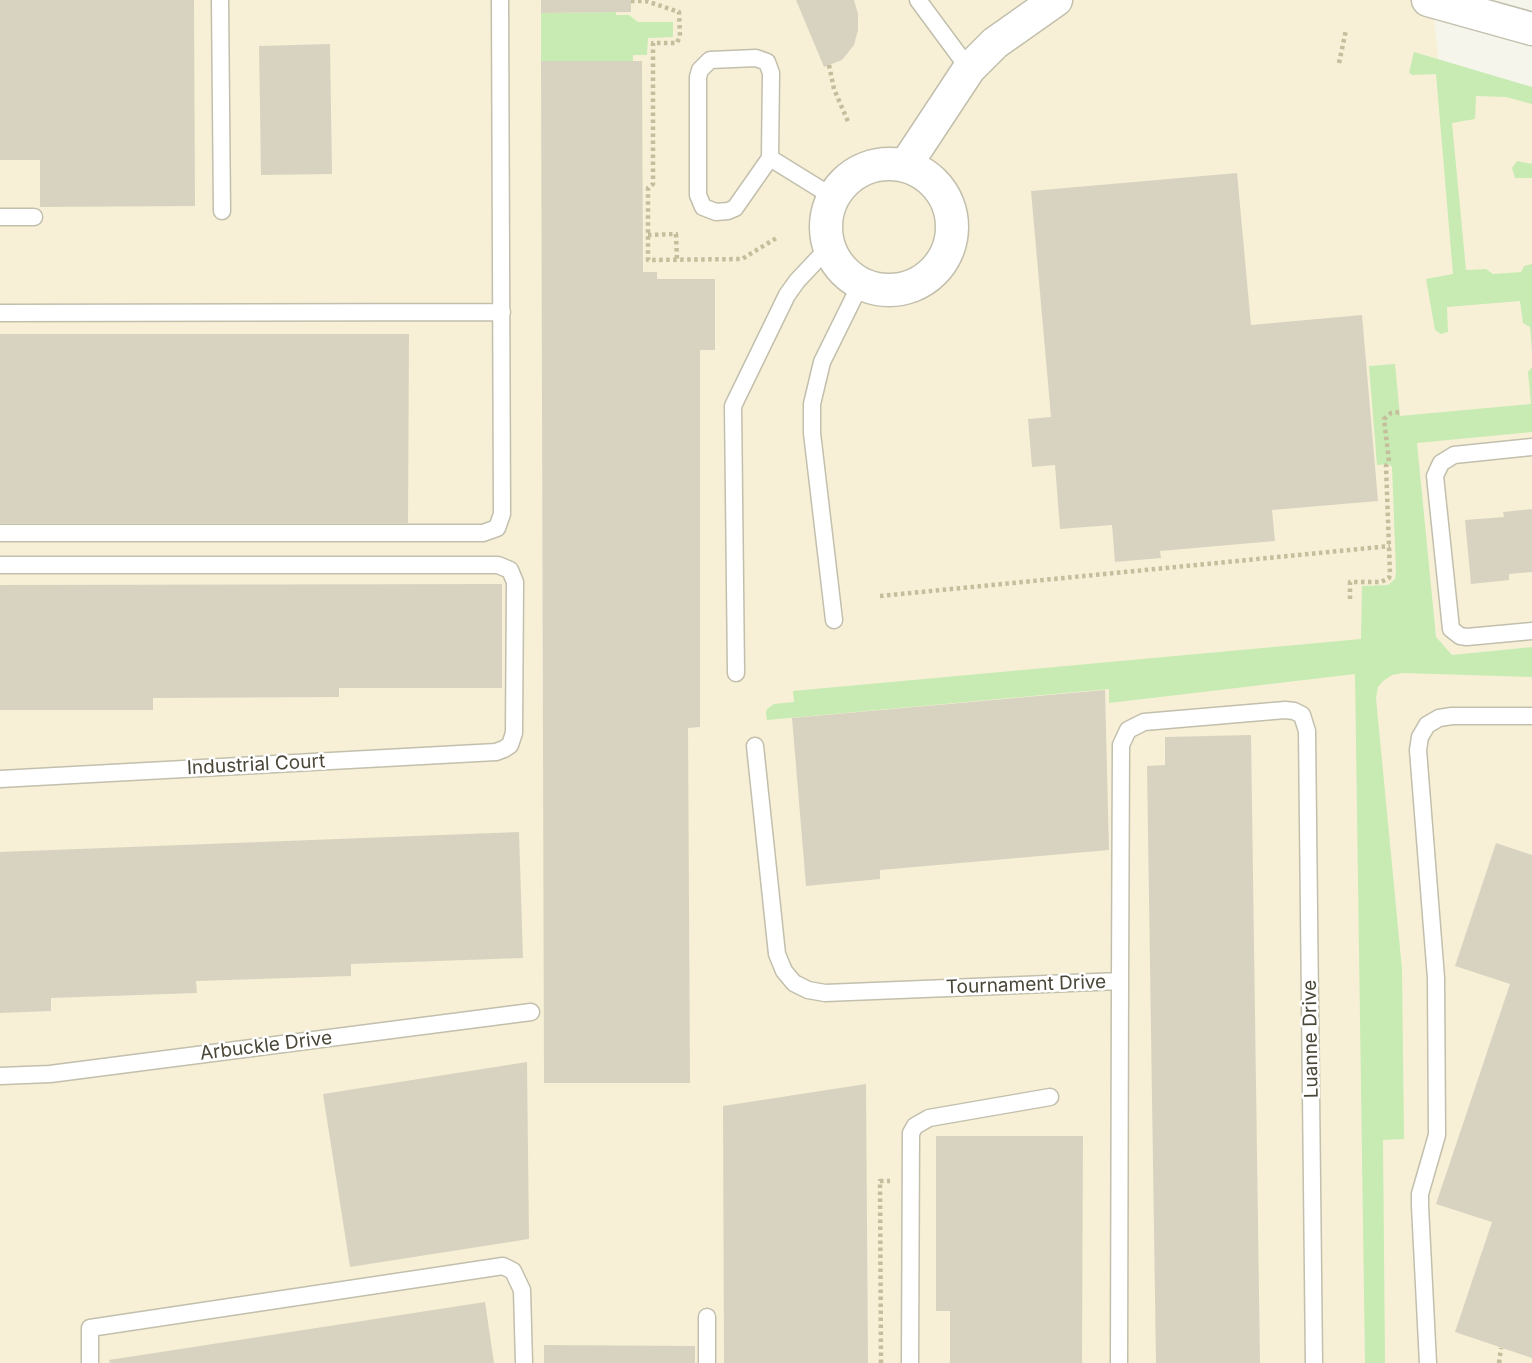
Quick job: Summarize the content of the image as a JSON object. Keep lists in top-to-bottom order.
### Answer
{
  "streets": {
    "lane": [
      "Industrial Court",
      "Tournament Drive",
      "Luanne Drive",
      "Arbuckle Drive"
    ]
  },
  "crossings": [
    ["Tournament Drive", "Luanne Drive"]
  ]
}
